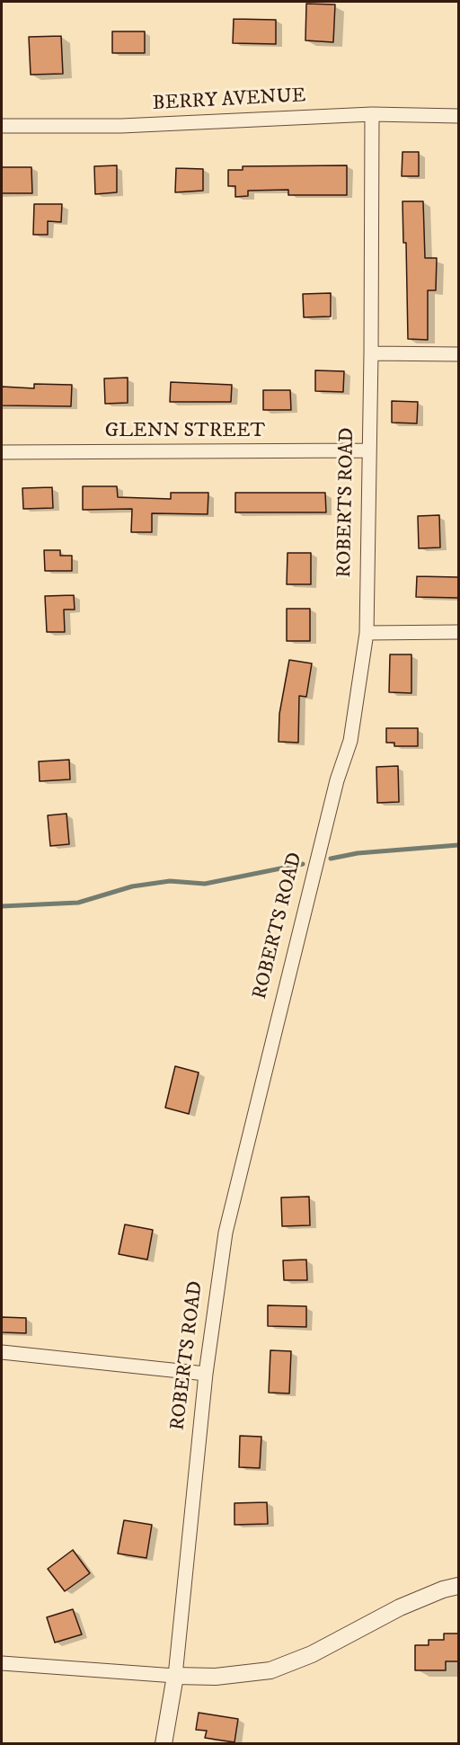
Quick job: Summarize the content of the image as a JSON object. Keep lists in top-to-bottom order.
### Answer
{
  "streets": {
    "street": ["BERRY AVENUE", "GLENN STREET", "ROBERTS ROAD"]
  },
  "crossings": [
    ["BERRY AVENUE", "ROBERTS ROAD"],
    ["GLENN STREET", "ROBERTS ROAD"]
  ]
}
